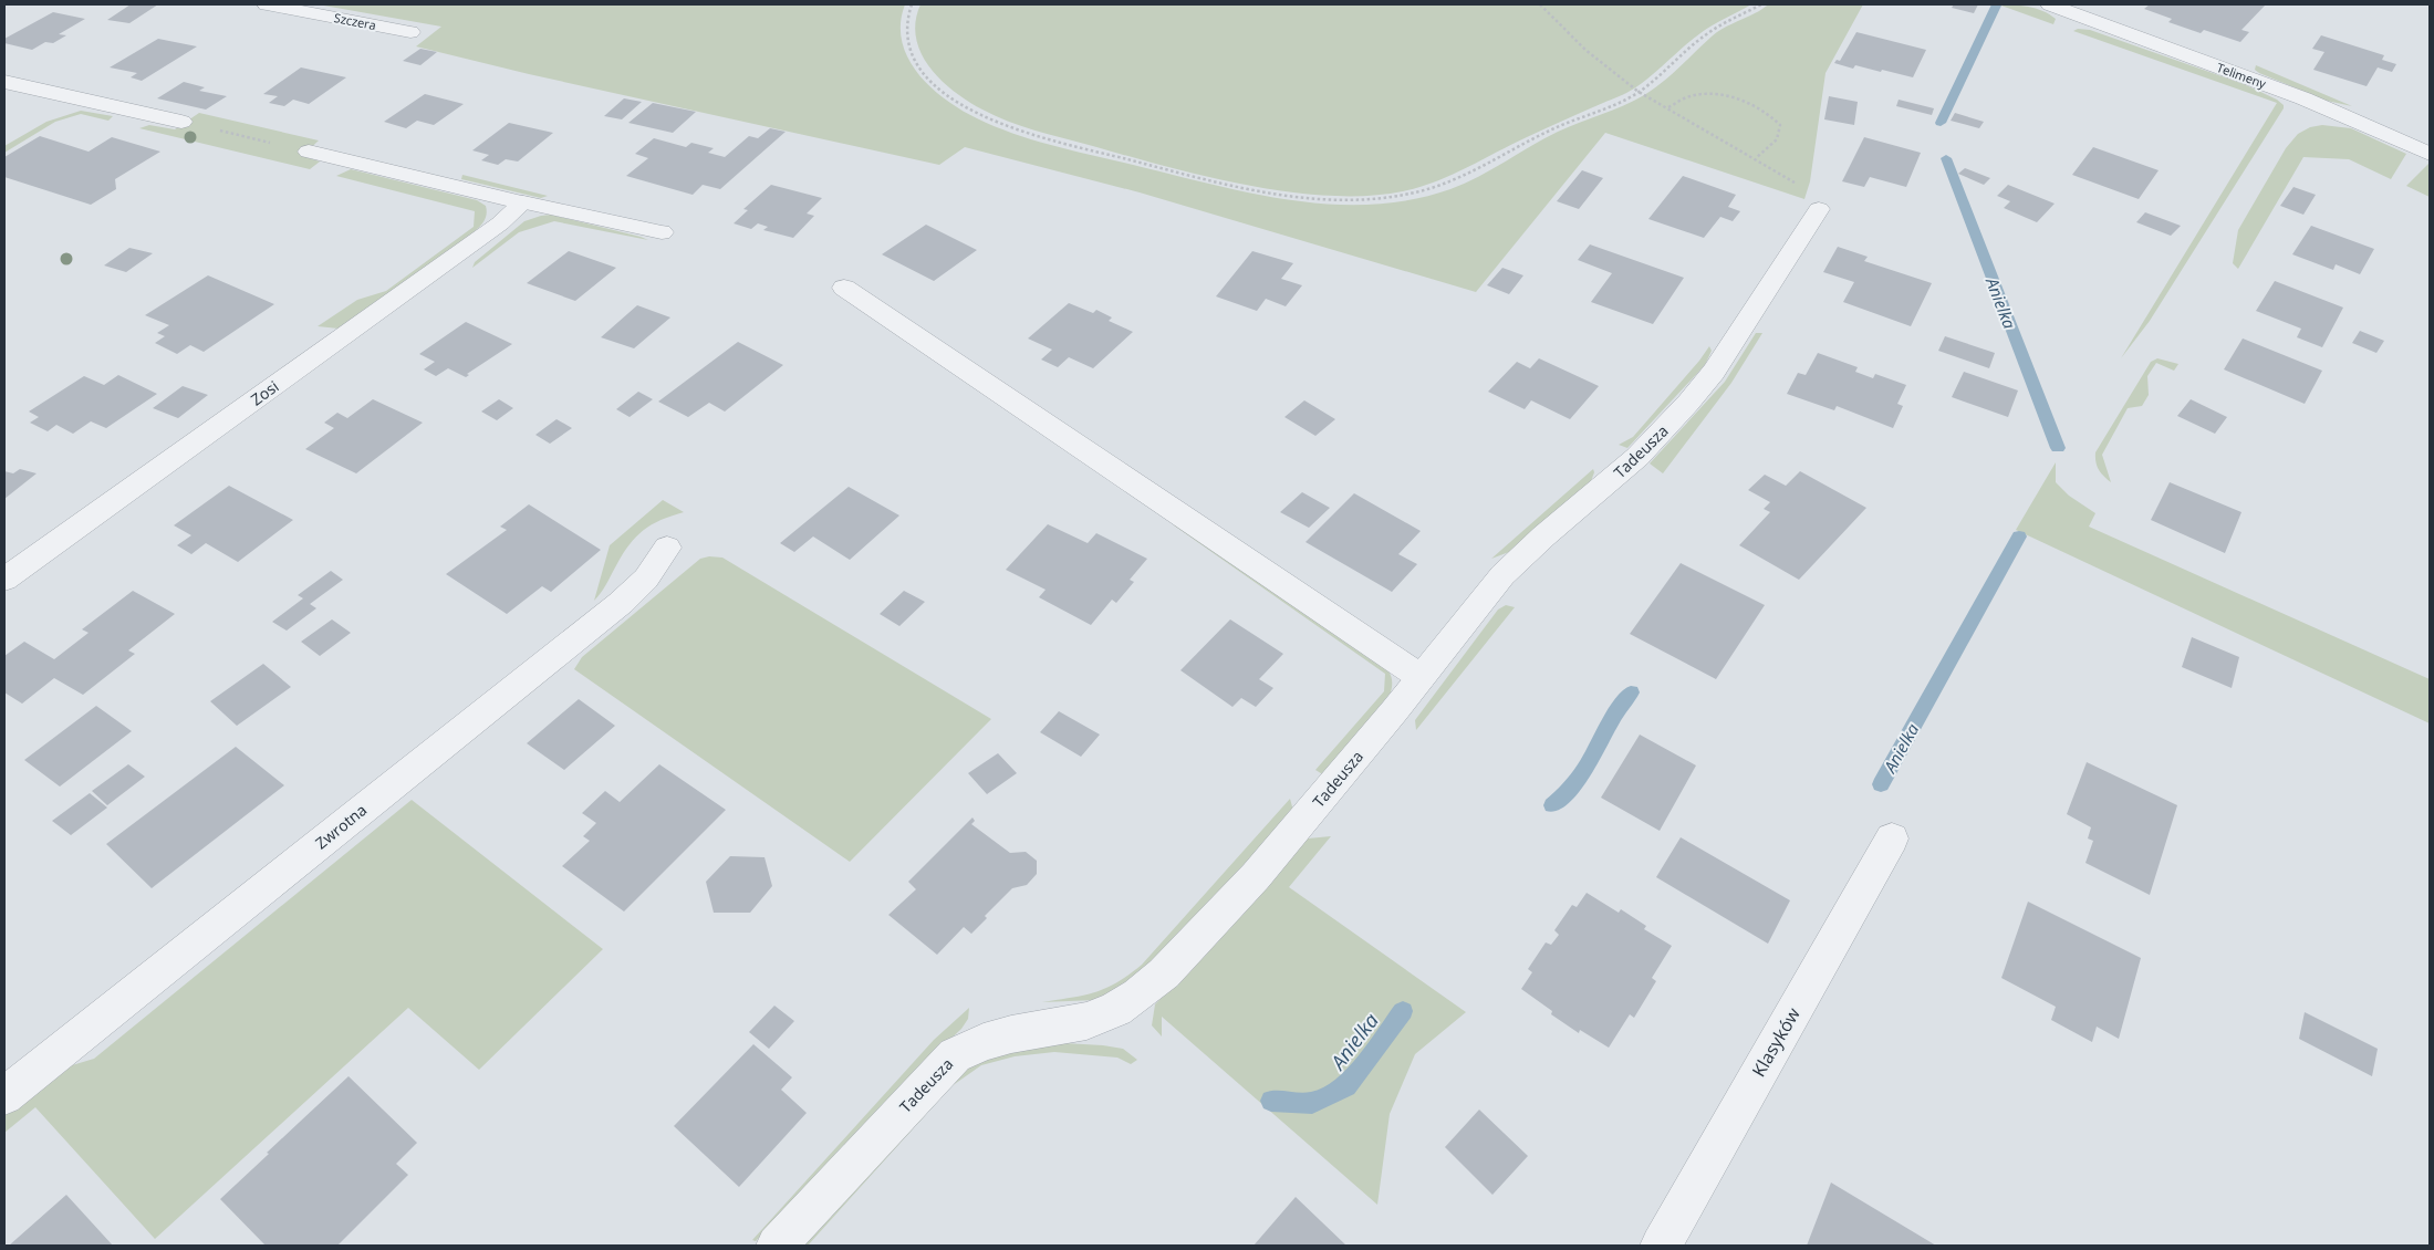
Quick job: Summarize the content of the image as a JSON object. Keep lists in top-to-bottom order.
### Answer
{
  "streets": {
    "street": [
      "Szczera",
      "Telimeny",
      "Zosi",
      "Tadeusza",
      "Zwrotna",
      "Klasyków"
    ]
  },
  "water": ["Anielka"]
}
